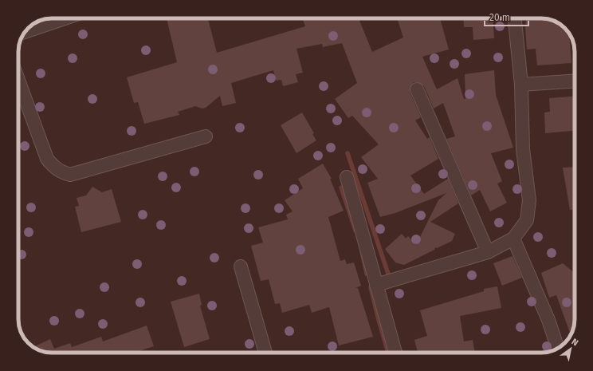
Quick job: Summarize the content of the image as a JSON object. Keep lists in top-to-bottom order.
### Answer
{
  "scale_bar": "20 m",
  "north": "top right"
}
